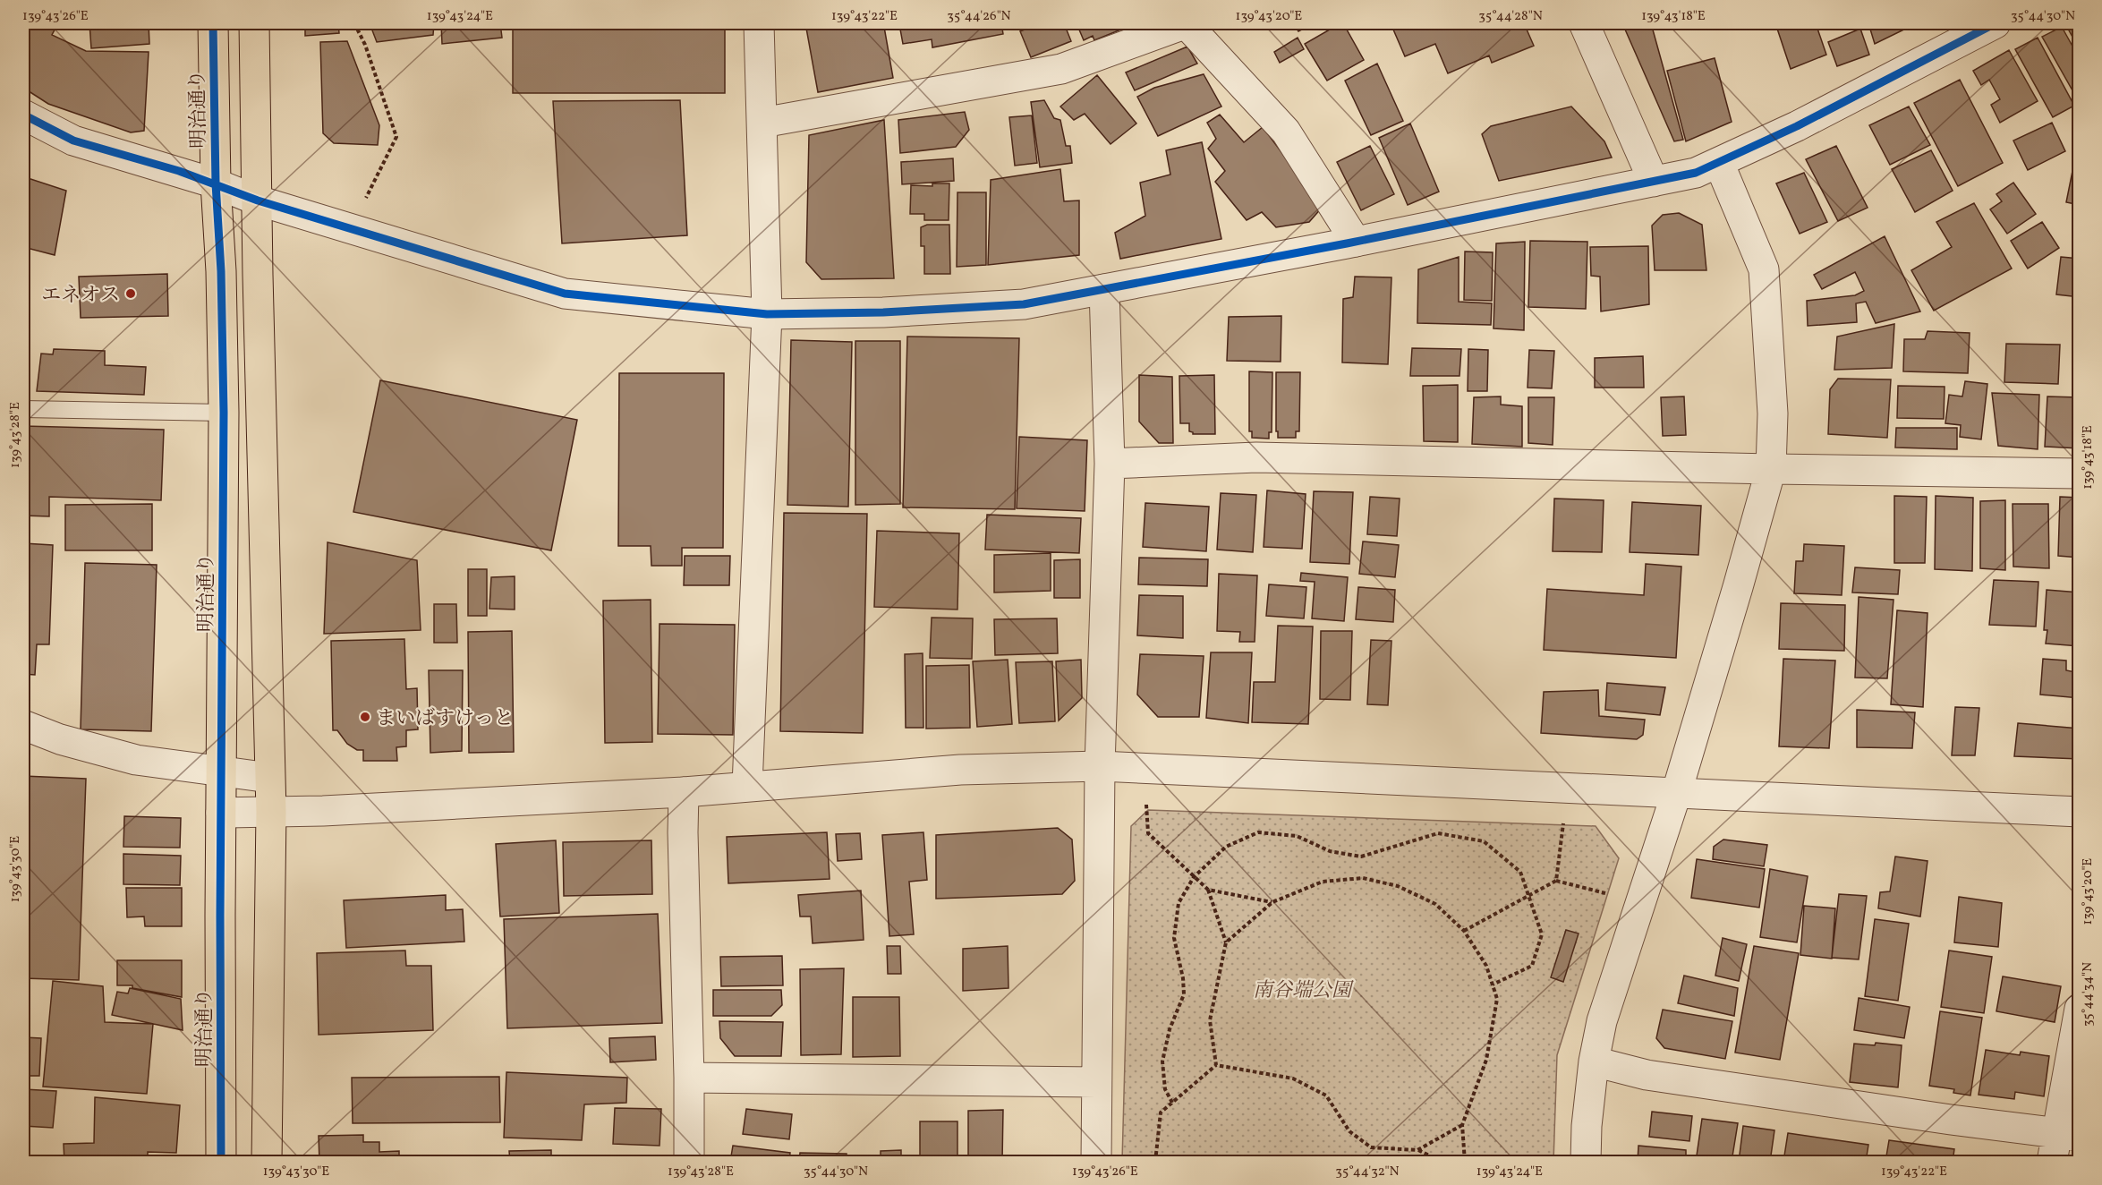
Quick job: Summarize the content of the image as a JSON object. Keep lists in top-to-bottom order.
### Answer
{
  "streets": {
    "main road": ["明治通り"]
  },
  "parks": ["南谷端公園"],
  "places": ["エネオス", "まいばすけっと"],
  "coordinates": [
    "139°43'26\"E",
    "139°43'24\"E",
    "139°43'22\"E",
    "35°44'26\"N",
    "139°43'20\"E",
    "35°44'28\"N",
    "139°43'18\"E",
    "35°44'30\"N",
    "139°43'28\"E",
    "139°43'30\"E",
    "35°44'34\"N",
    "35°44'32\"N"
  ]
}
